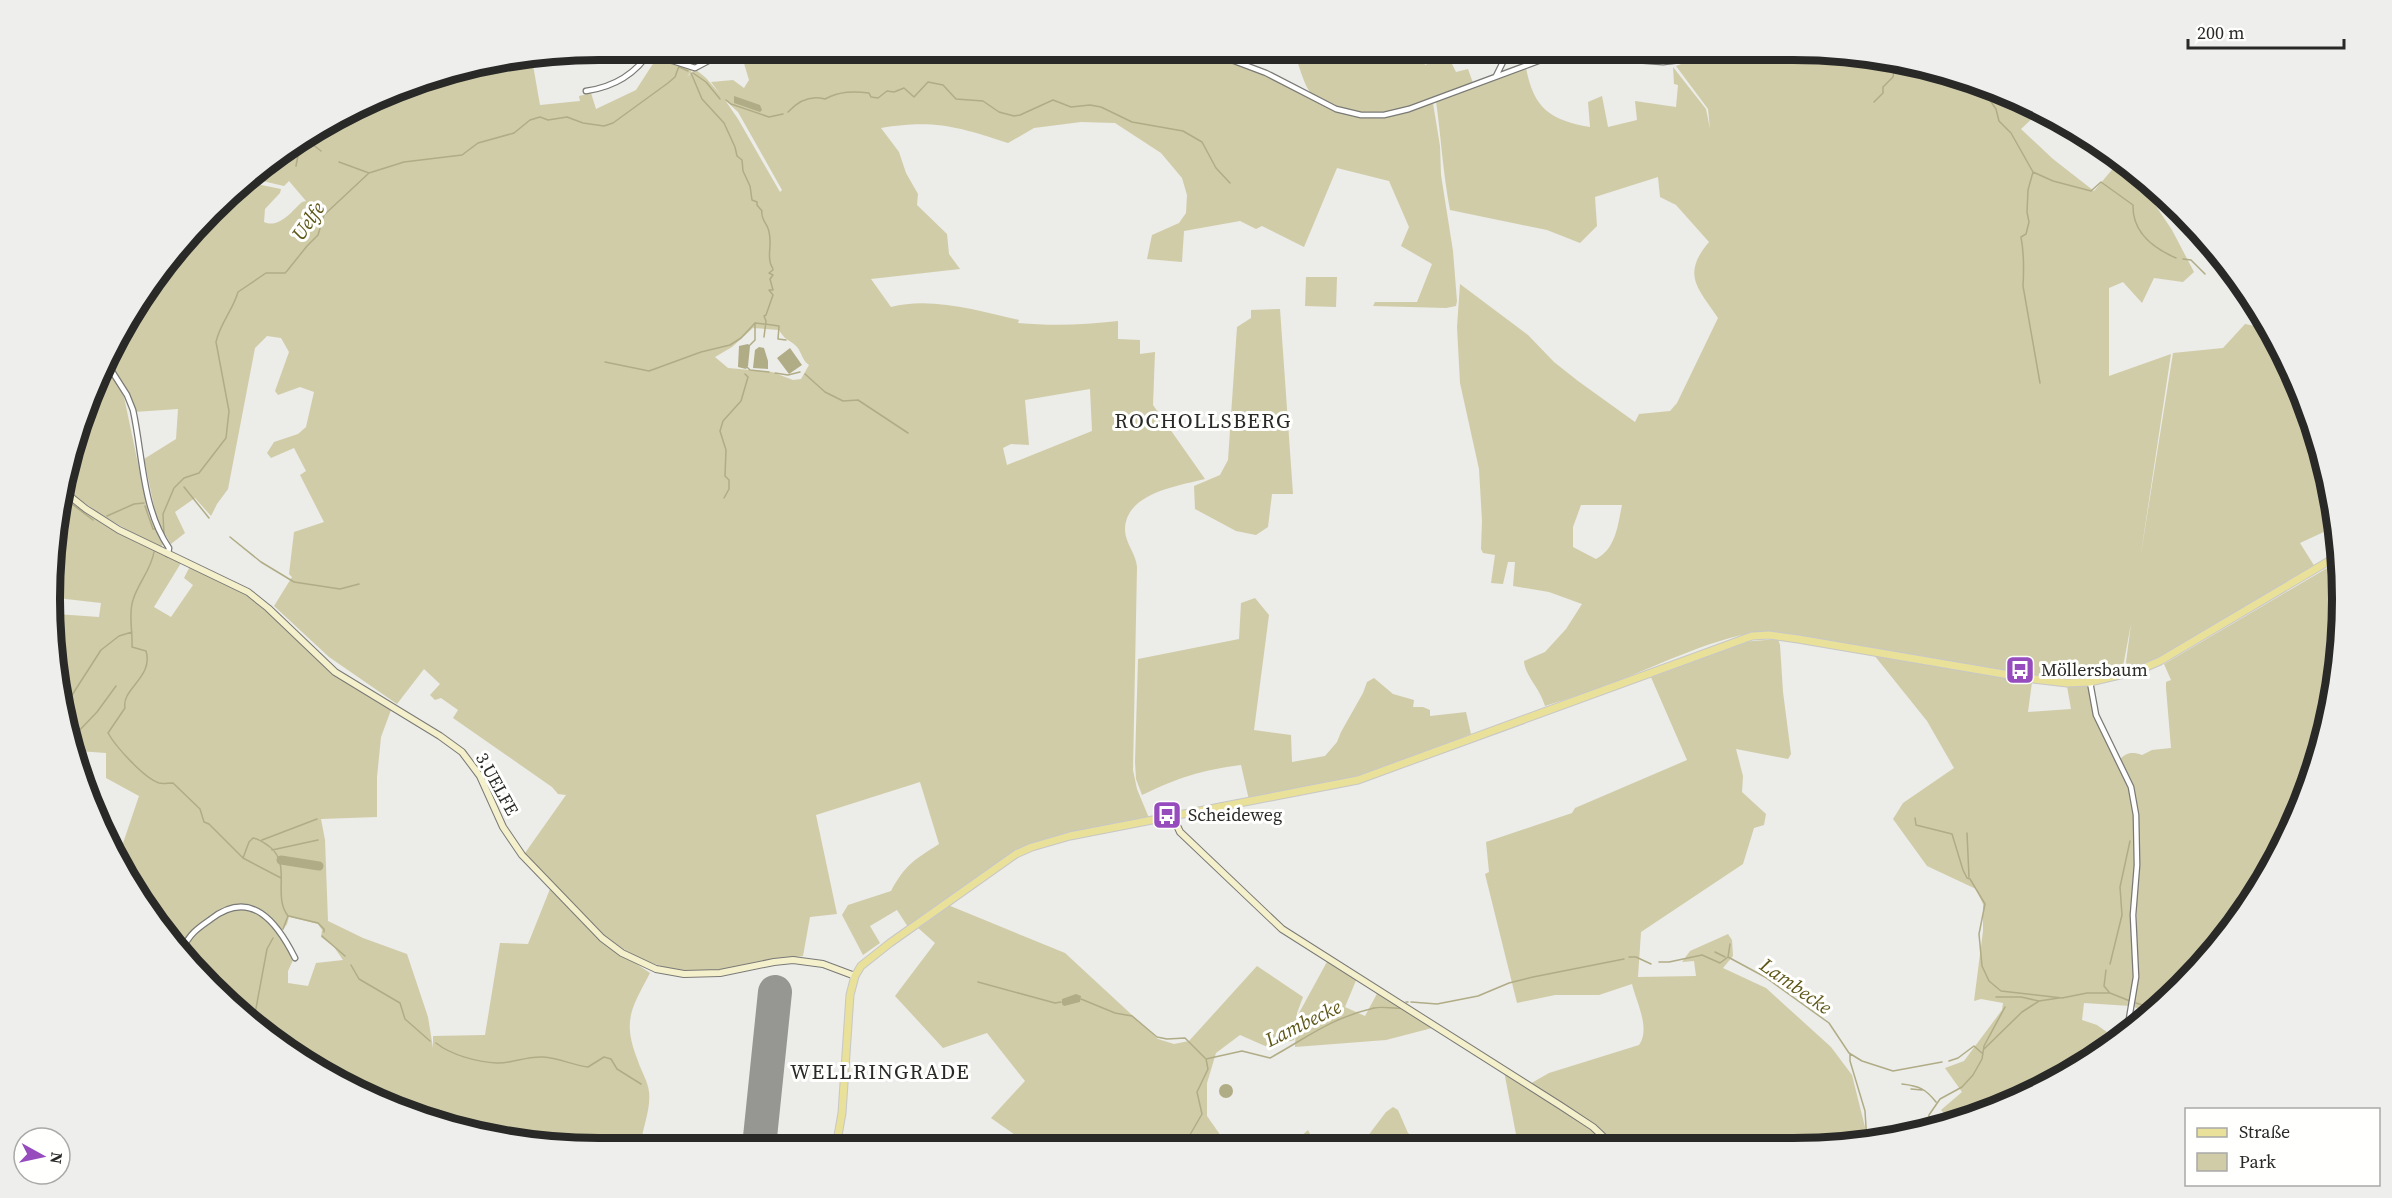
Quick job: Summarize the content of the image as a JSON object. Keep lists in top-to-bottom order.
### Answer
{
  "streets": {
    "street": ["3.UELFE"]
  },
  "districts": ["ROCHOLLSBERG", "WELLRINGRADE"],
  "water": ["Uelfe", "Lambecke"],
  "places": {
    "bus stop": ["Möllersbaum", "Scheideweg"]
  },
  "legend": ["Straße", "Park"],
  "scale_bar": "200 m",
  "north": "right"
}
